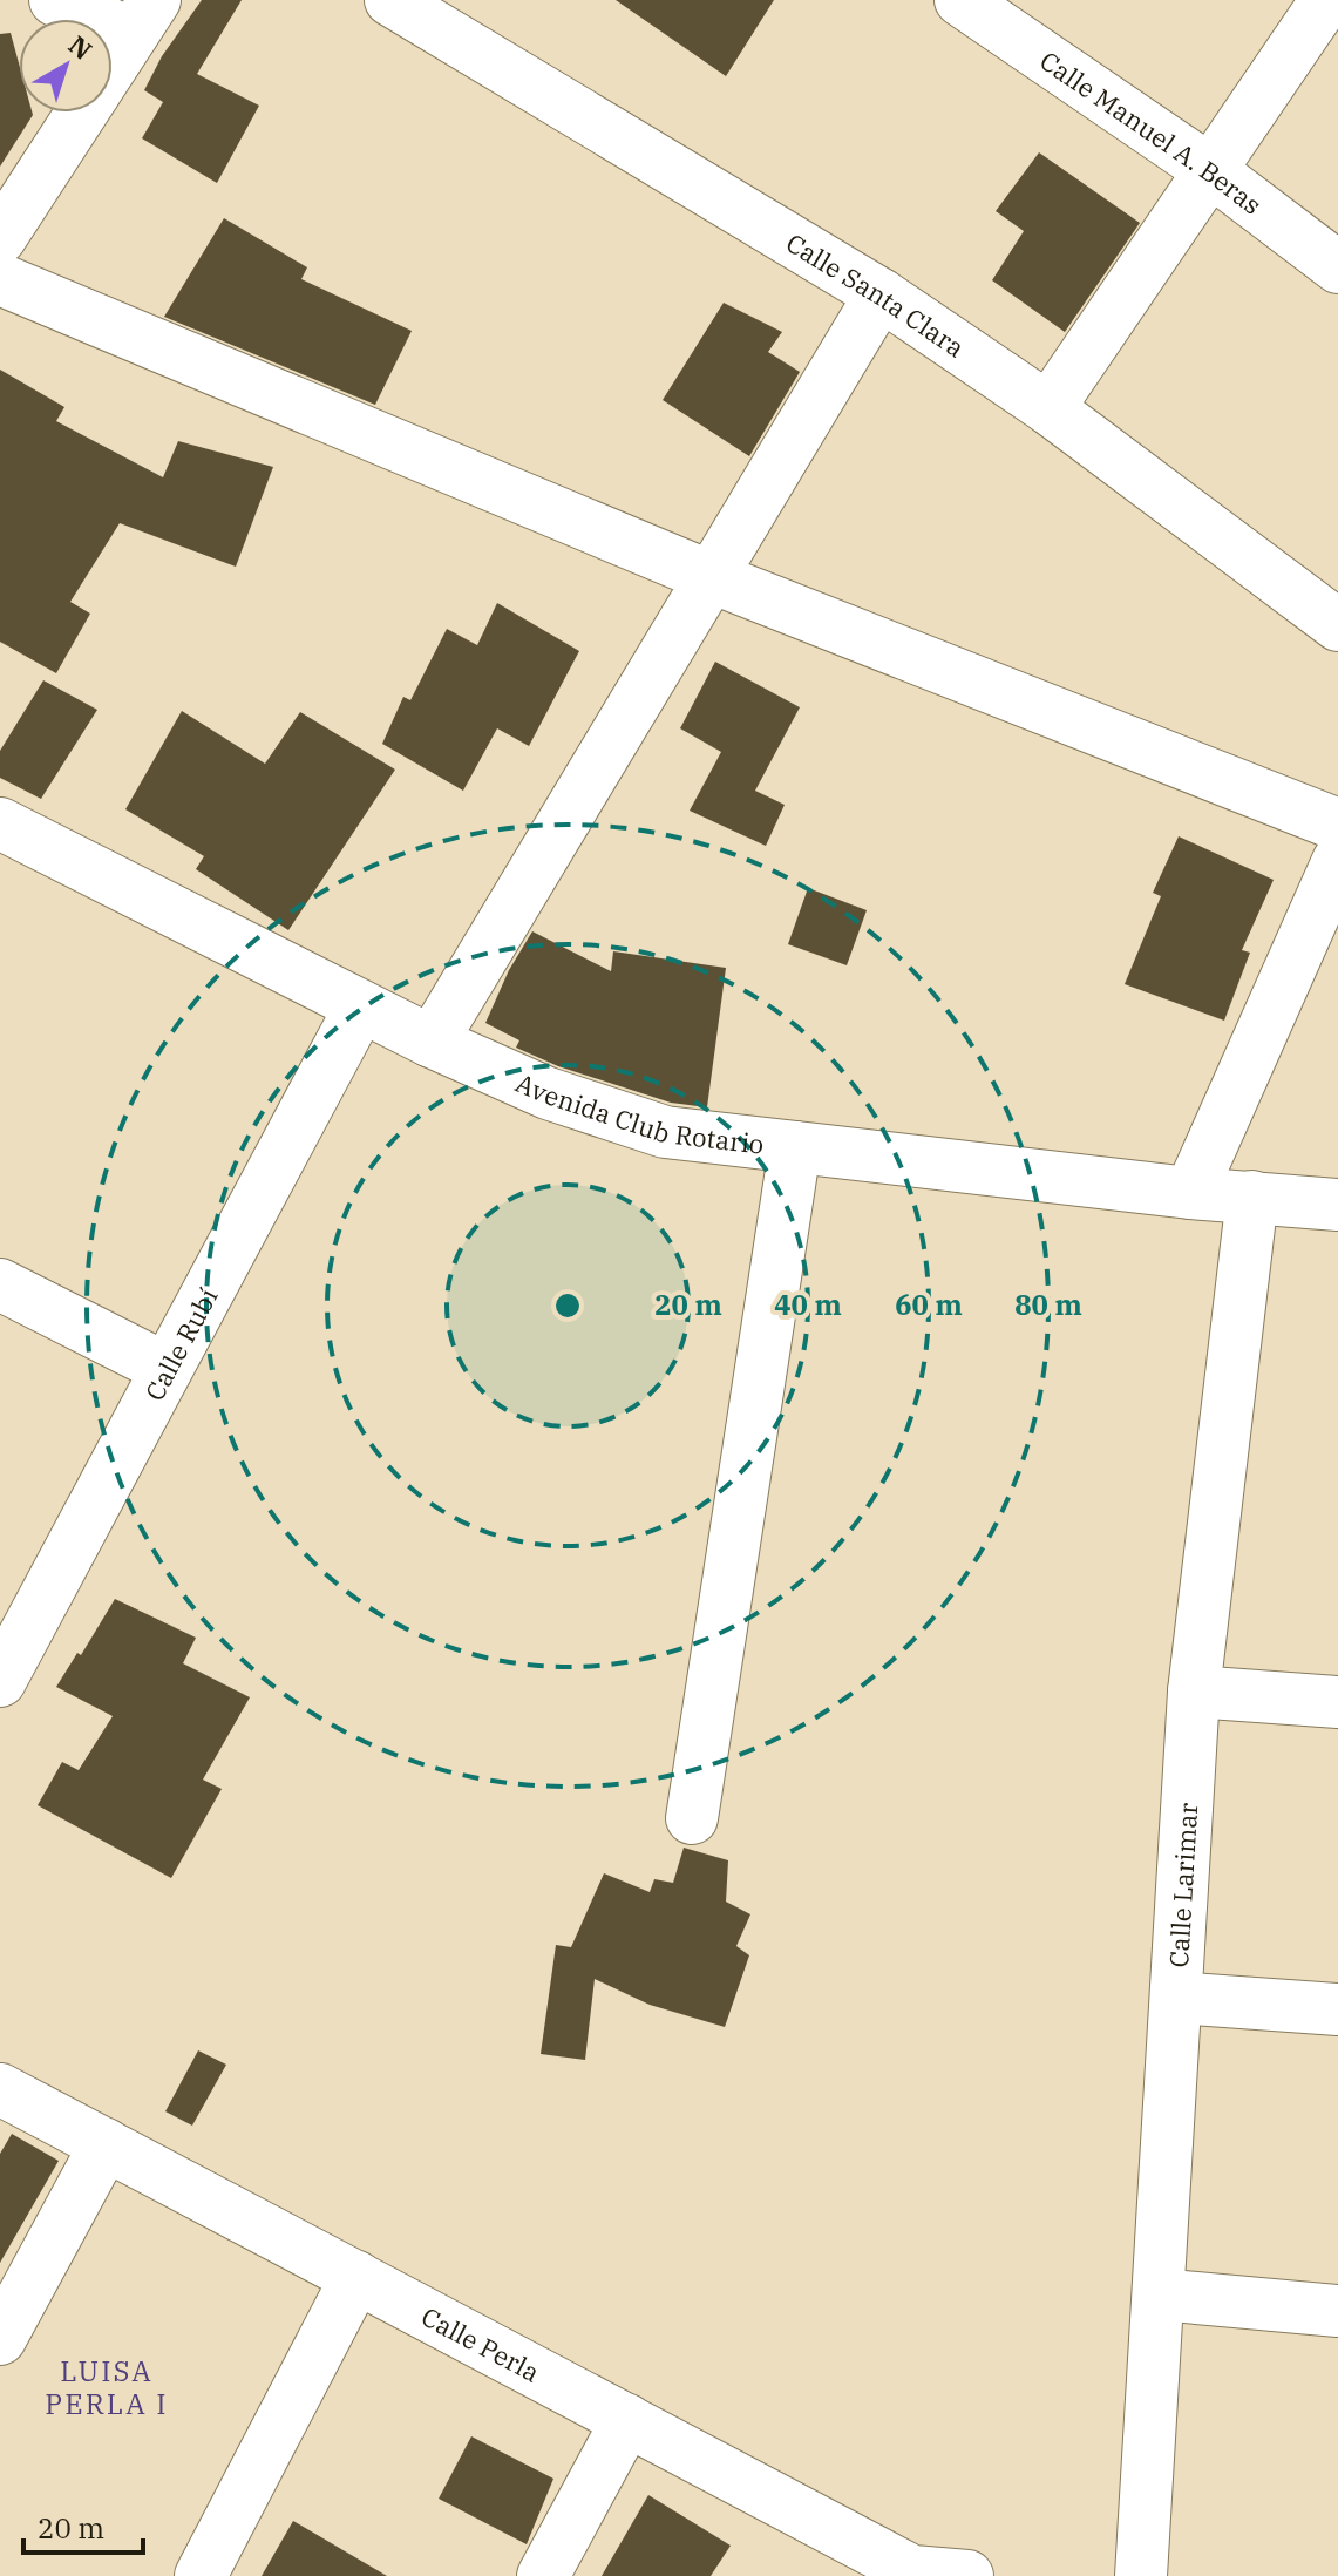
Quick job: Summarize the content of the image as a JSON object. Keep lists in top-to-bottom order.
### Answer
{
  "streets": {
    "street": [
      "Calle Manuel A. Beras",
      "Calle Santa Clara",
      "Avenida Club Rotario",
      "Calle Rubí",
      "Calle Larimar",
      "Calle Perla"
    ]
  },
  "crossings": [
    ["Avenida Club Rotario", "Calle Rubí"],
    ["Avenida Club Rotario", "Calle Larimar"]
  ],
  "districts": ["LUISA PERLA I"],
  "scale_bar": "20 m",
  "north": "top right",
  "rings": [
    "20 m",
    "40 m",
    "60 m",
    "80 m"
  ]
}
